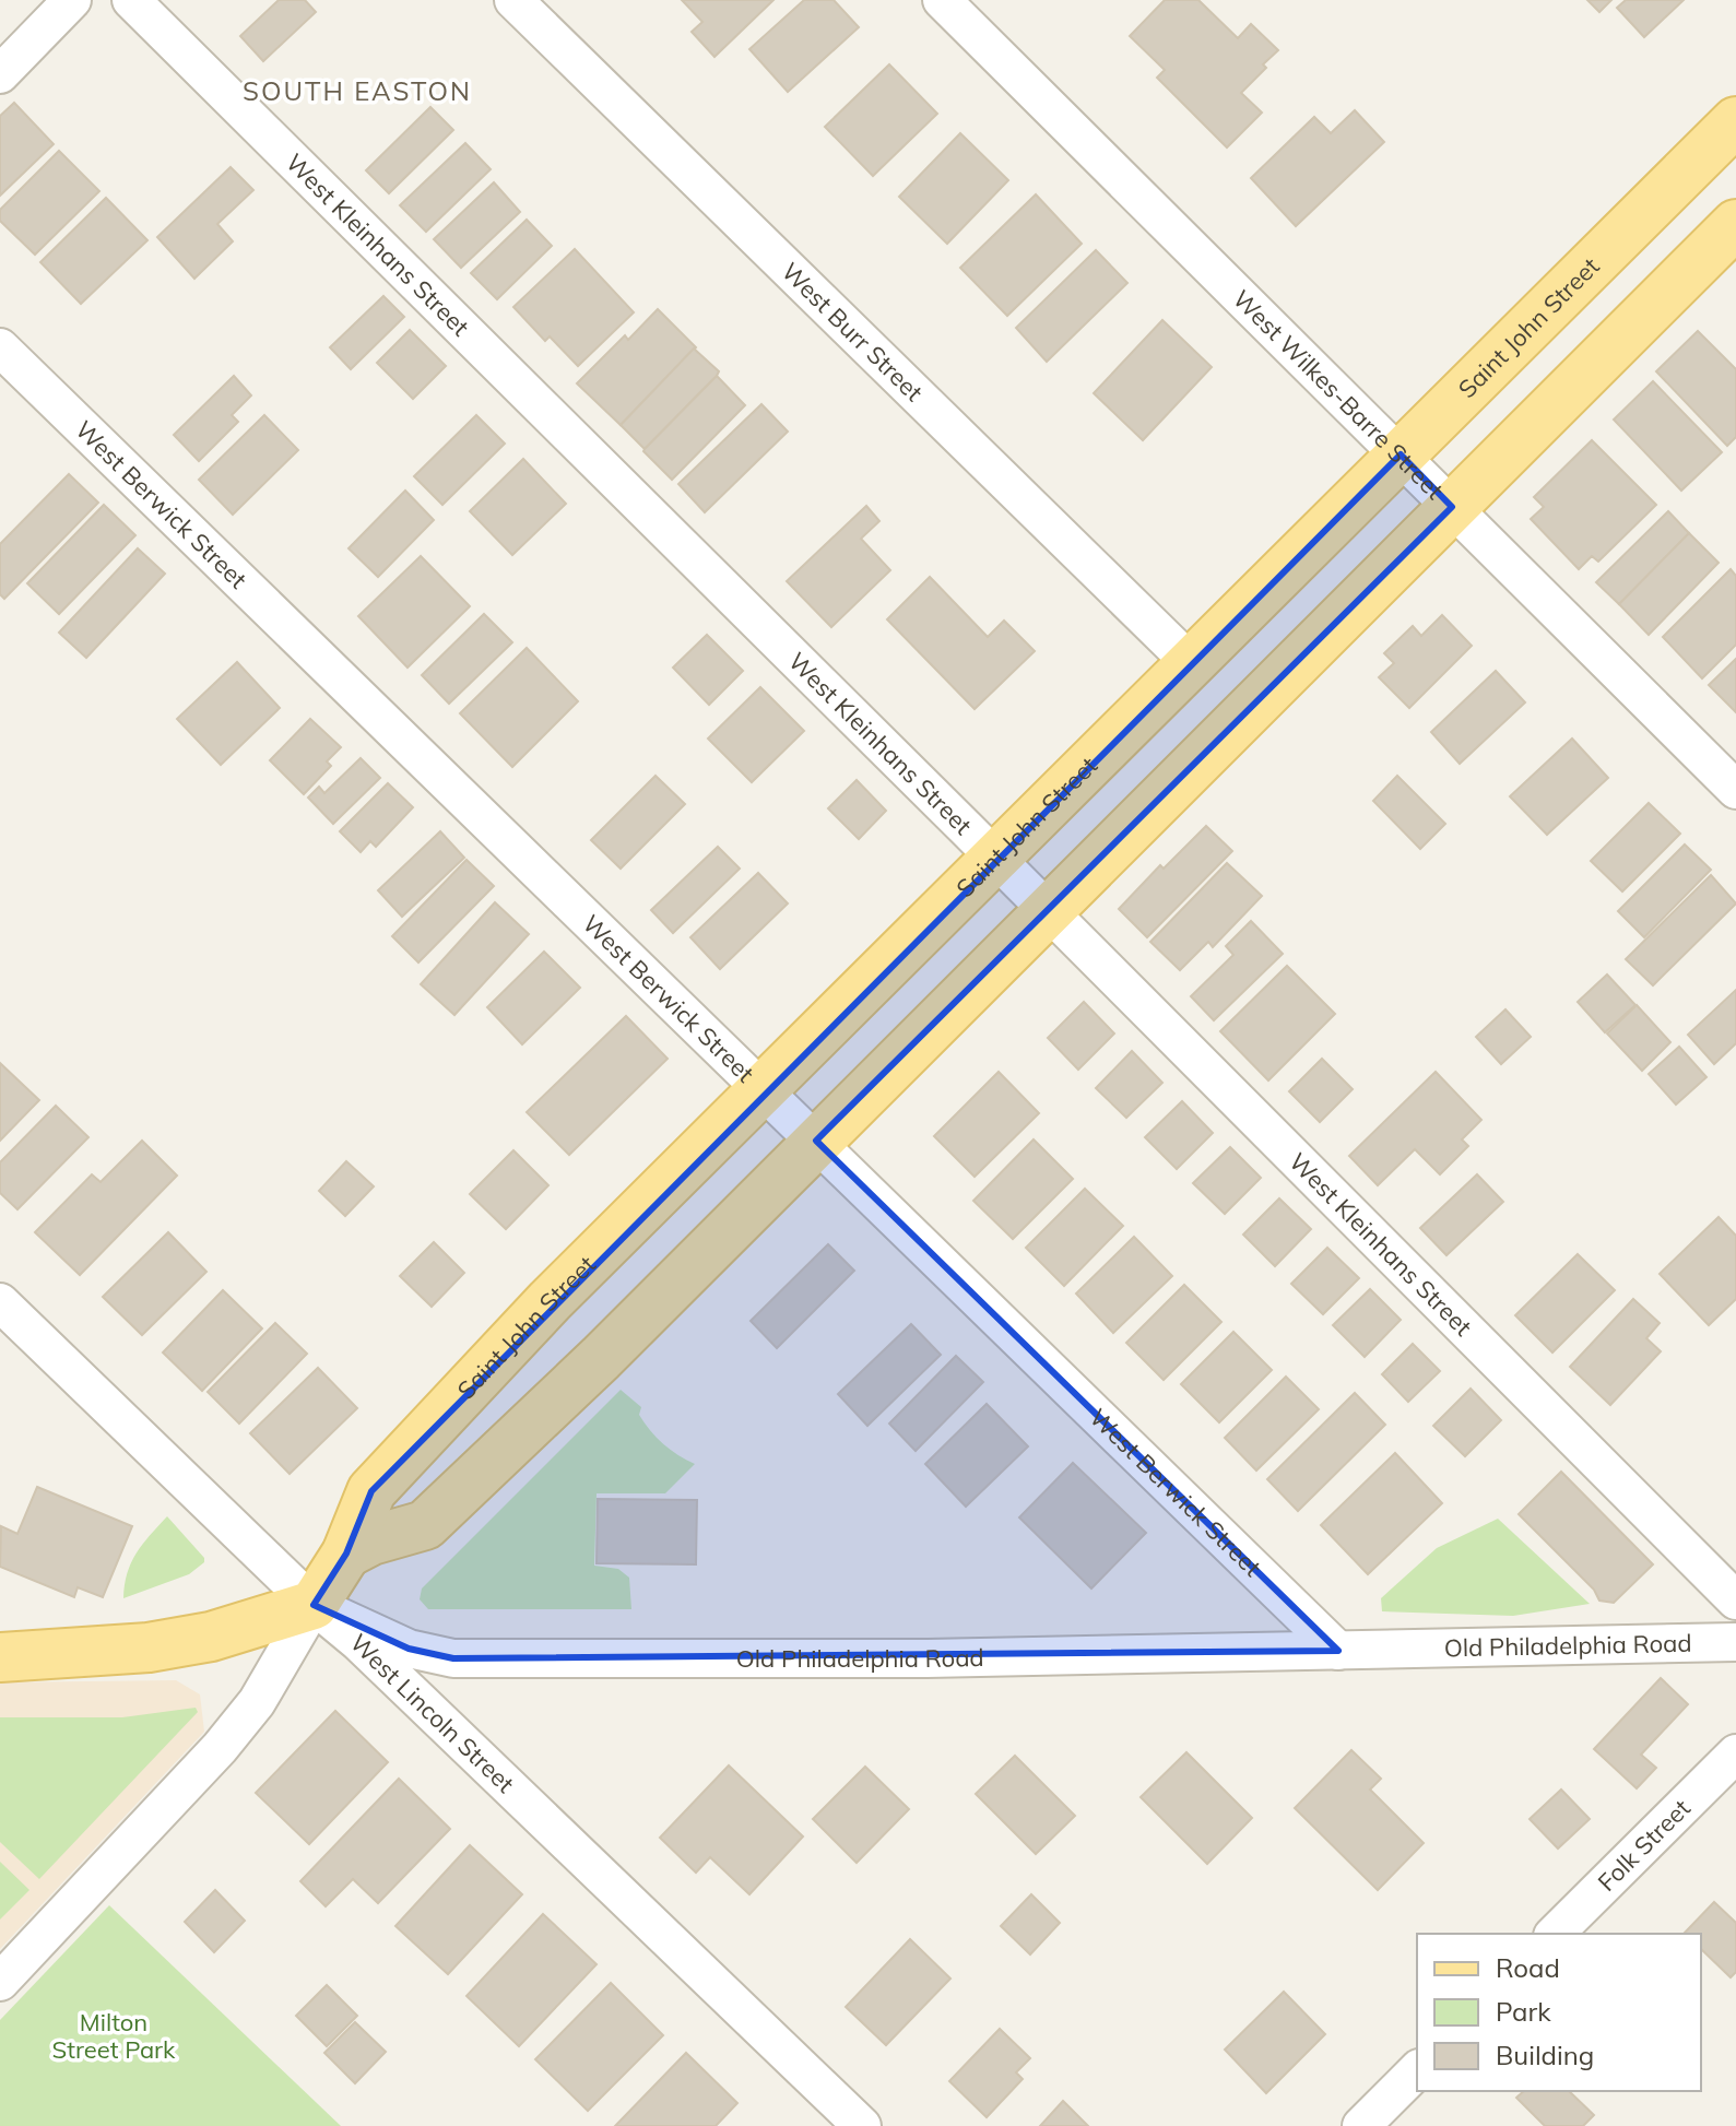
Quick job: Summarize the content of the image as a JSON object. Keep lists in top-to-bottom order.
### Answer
{
  "streets": {
    "main road": ["Saint John Street"],
    "street": [
      "West Kleinhans Street",
      "West Burr Street",
      "West Wilkes-Barre Street",
      "West Berwick Street",
      "Old Philadelphia Road",
      "West Lincoln Street",
      "Folk Street"
    ]
  },
  "crossings": [
    ["West Kleinhans Street", "Saint John Street"],
    ["Saint John Street", "West Burr Street"],
    ["Saint John Street", "West Wilkes-Barre Street"],
    ["Saint John Street", "West Berwick Street"],
    ["Saint John Street", "Old Philadelphia Road"],
    ["Saint John Street", "West Lincoln Street"],
    ["West Berwick Street", "Old Philadelphia Road"],
    ["Old Philadelphia Road", "West Lincoln Street"]
  ],
  "districts": ["SOUTH EASTON"],
  "parks": ["Milton Street Park"],
  "legend": ["Road", "Park", "Building"]
}
